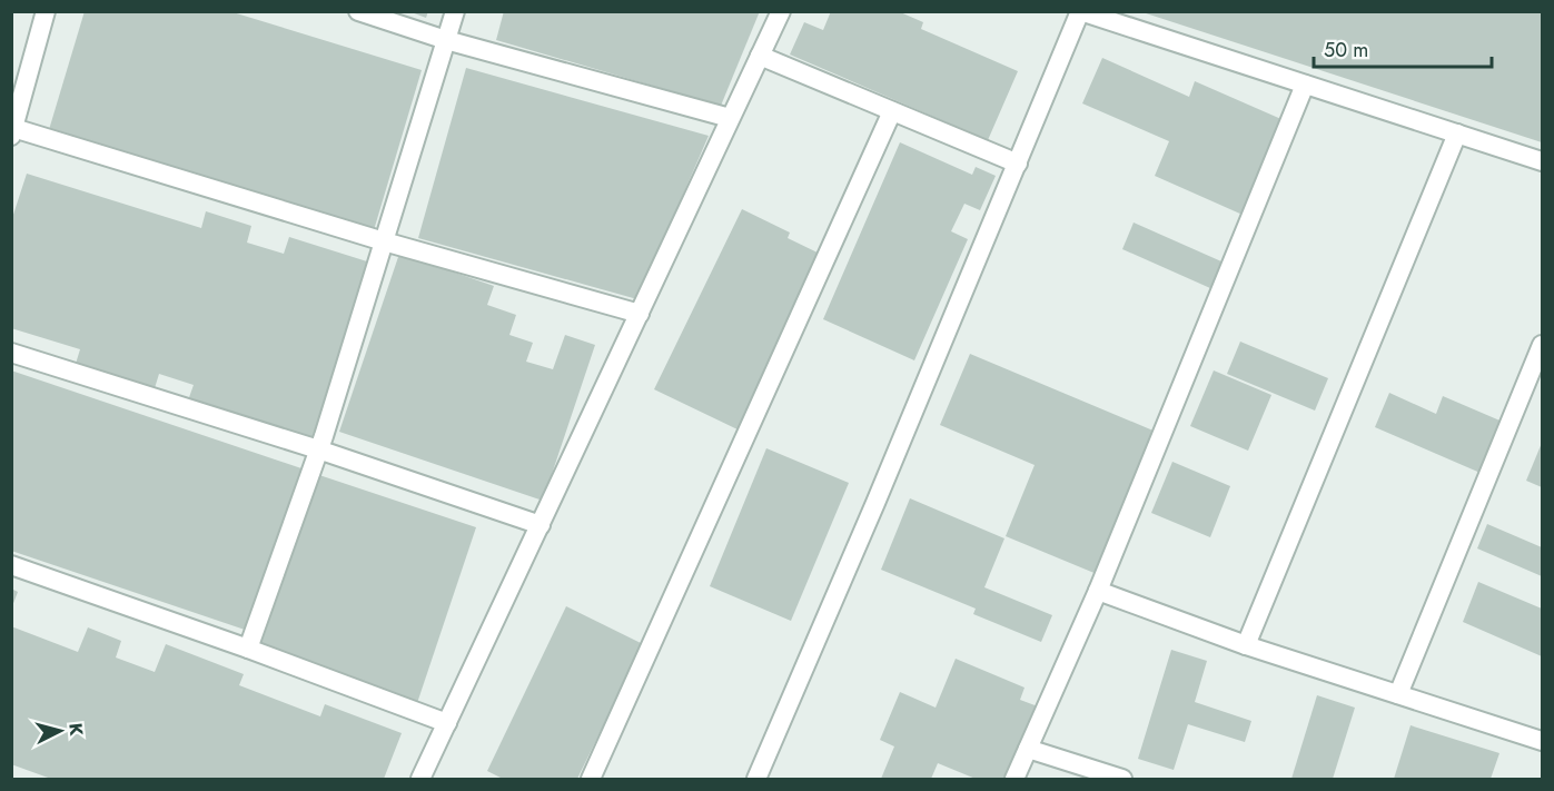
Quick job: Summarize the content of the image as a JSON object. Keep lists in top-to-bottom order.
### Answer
{
  "scale_bar": "50 m",
  "north": "right"
}
